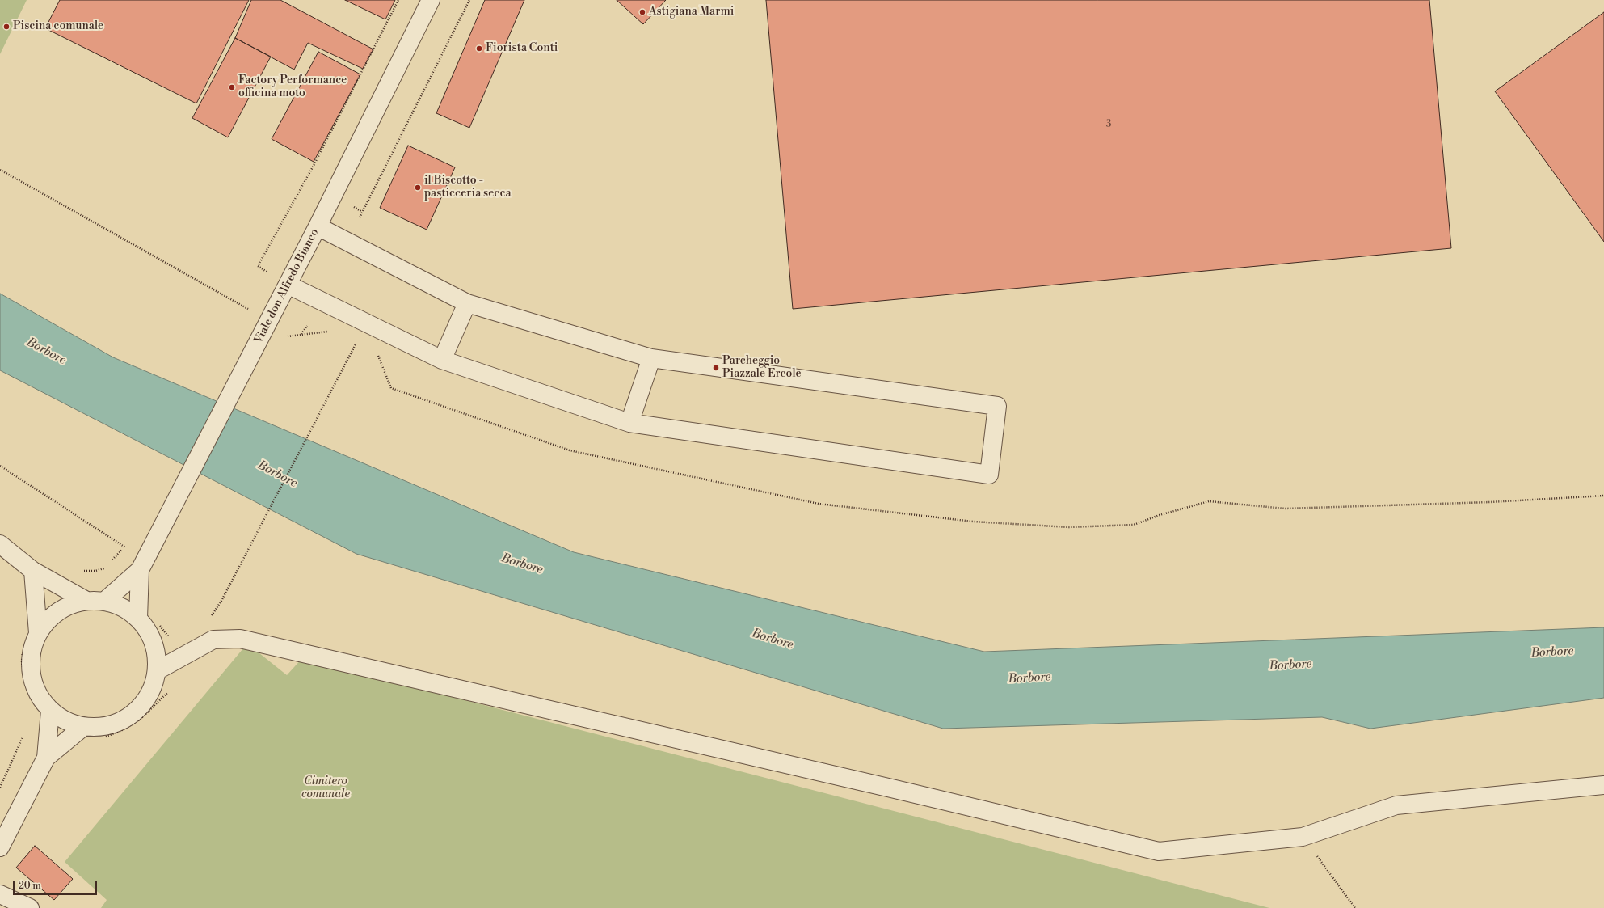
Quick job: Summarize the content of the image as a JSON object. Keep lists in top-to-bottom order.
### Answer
{
  "streets": {
    "street": ["Viale don Alfredo Bianco"]
  },
  "water": ["Borbore"],
  "parks": ["Cimitero comunale"],
  "places": [
    "Astigiana Marmi",
    "Piscina comunale",
    "Fiorista Conti",
    "Factory Performance officina moto",
    "il Biscotto - pasticceria secca",
    "Parcheggio Piazzale Ercole"
  ],
  "house_numbers": ["3"],
  "scale_bar": "20 m"
}
